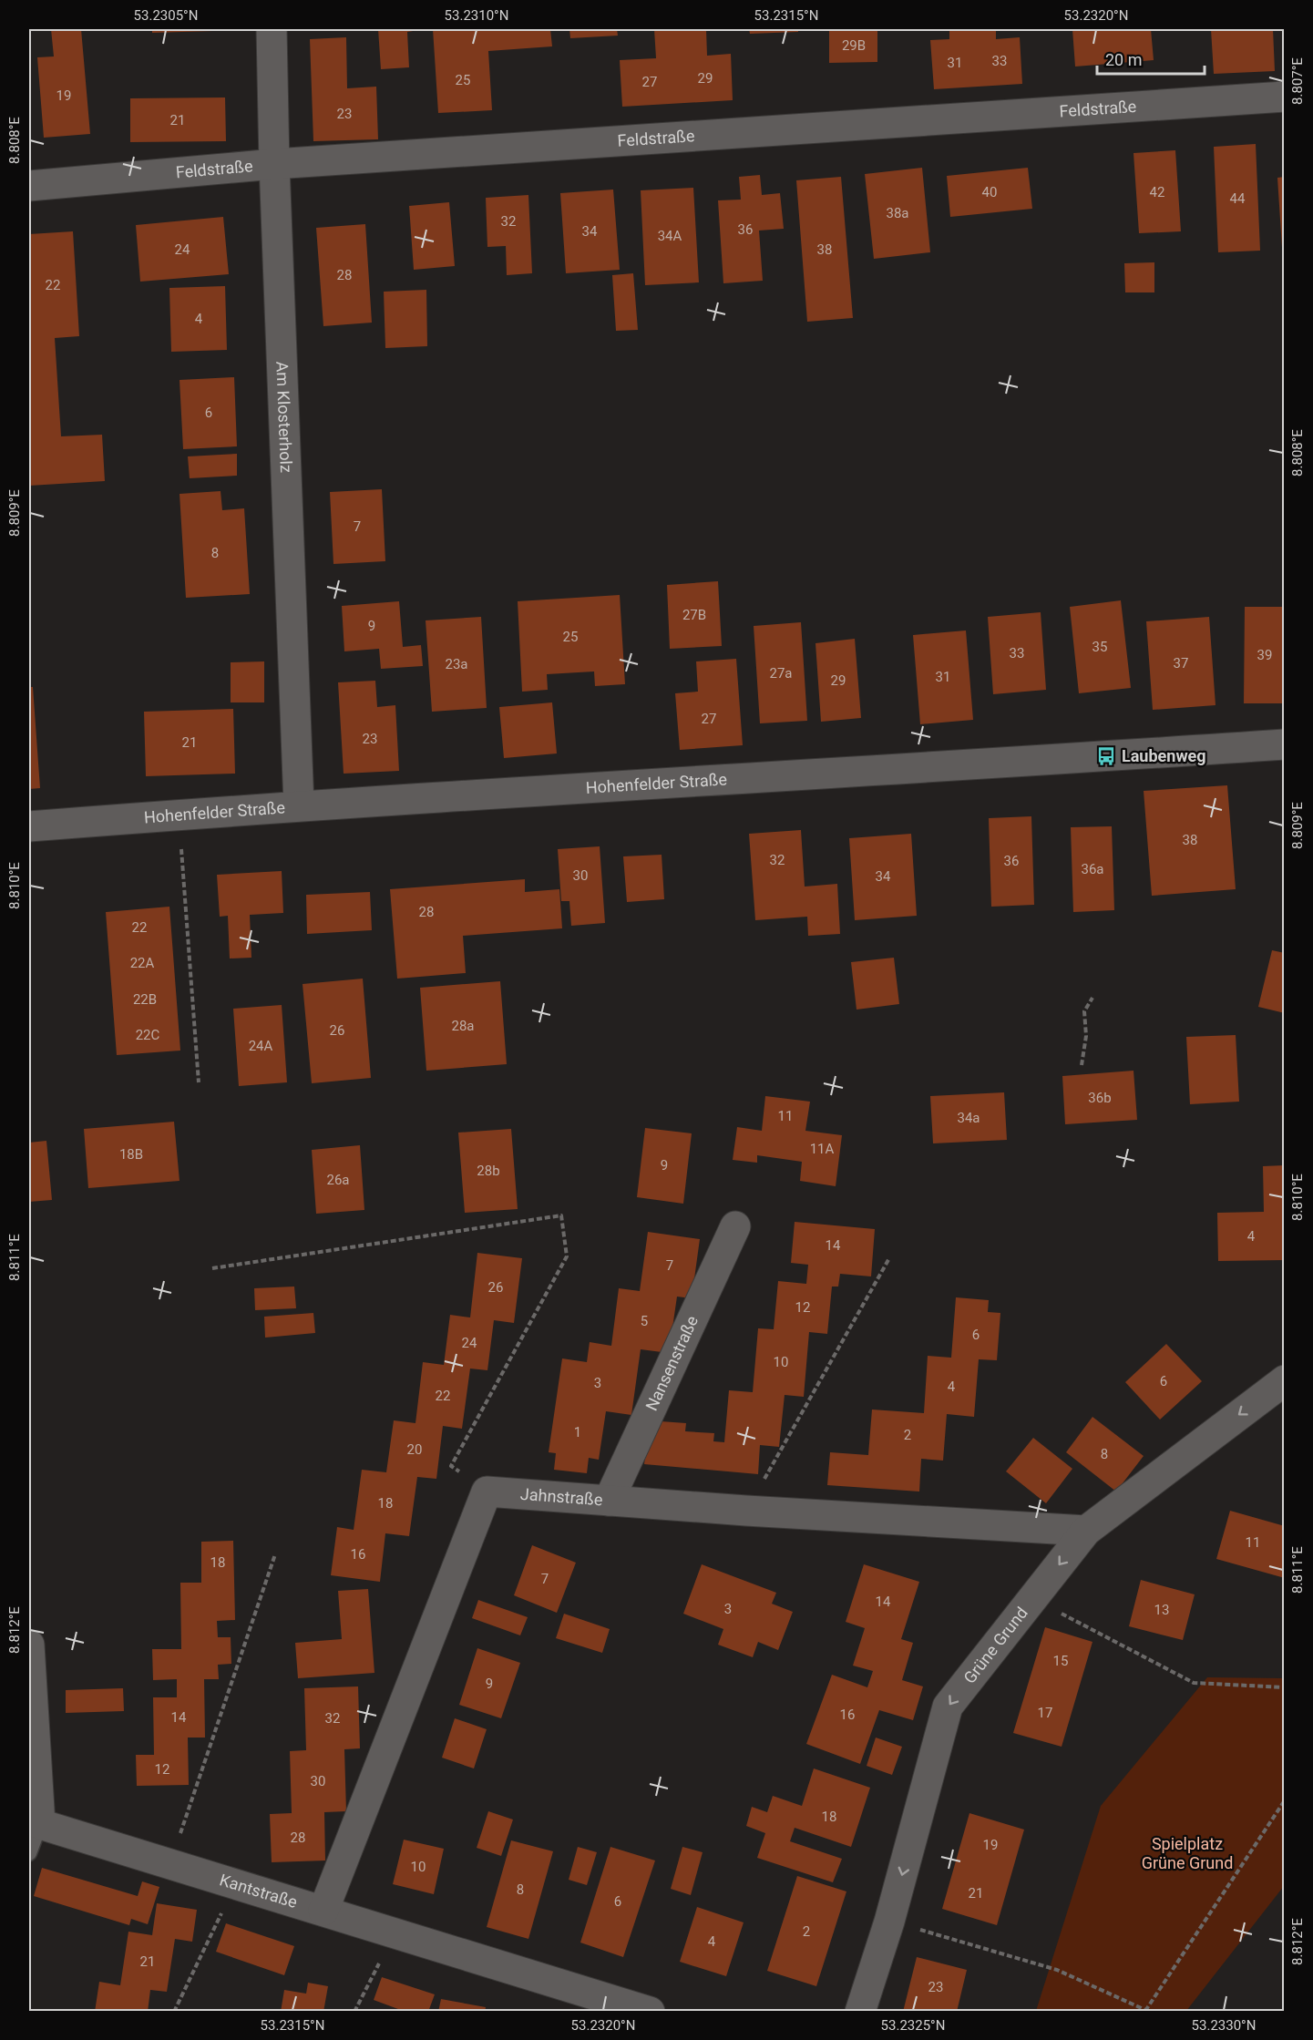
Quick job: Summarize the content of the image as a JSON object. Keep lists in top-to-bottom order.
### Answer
{
  "streets": {
    "street": [
      "Feldstraße",
      "Am Klosterholz",
      "Hohenfelder Straße",
      "Nansenstraße",
      "Jahnstraße",
      "Grüne Grund",
      "Kantstraße"
    ]
  },
  "crossings": [
    ["Feldstraße", "Am Klosterholz"],
    ["Am Klosterholz", "Hohenfelder Straße"],
    ["Nansenstraße", "Jahnstraße"],
    ["Jahnstraße", "Grüne Grund"]
  ],
  "one_way": ["Grüne Grund"],
  "parks": ["Spielplatz Grüne Grund"],
  "places": {
    "bus stop": ["Laubenweg"]
  },
  "house_numbers": [
    "29B",
    "33",
    "31",
    "29",
    "25",
    "27",
    "19",
    "23",
    "21",
    "40",
    "42",
    "44",
    "38a",
    "32",
    "36",
    "34",
    "34A",
    "24",
    "38",
    "28",
    "22",
    "4",
    "6",
    "7",
    "8",
    "27B",
    "9",
    "25",
    "35",
    "33",
    "39",
    "37",
    "23a",
    "27a",
    "31",
    "29",
    "27",
    "23",
    "21",
    "38",
    "32",
    "36",
    "36a",
    "30",
    "34",
    "28",
    "22",
    "22A",
    "22B",
    "28a",
    "26",
    "22C",
    "24A",
    "36b",
    "11",
    "34a",
    "11A",
    "18B",
    "9",
    "28b",
    "26a",
    "4",
    "14",
    "7",
    "26",
    "12",
    "5",
    "6",
    "24",
    "10",
    "6",
    "3",
    "4",
    "22",
    "1",
    "2",
    "20",
    "8",
    "18",
    "11",
    "16",
    "18",
    "7",
    "14",
    "3",
    "13",
    "15",
    "9",
    "17",
    "16",
    "14",
    "32",
    "12",
    "30",
    "18",
    "28",
    "19",
    "10",
    "8",
    "21",
    "6",
    "2",
    "4",
    "21",
    "23"
  ],
  "scale_bar": "20 m",
  "coordinates": [
    "53.2305°N",
    "53.2310°N",
    "53.2315°N",
    "53.2320°N",
    "8.807°E",
    "8.808°E",
    "8.809°E",
    "8.810°E",
    "8.811°E",
    "8.812°E",
    "53.2325°N",
    "53.2330°N"
  ]
}
